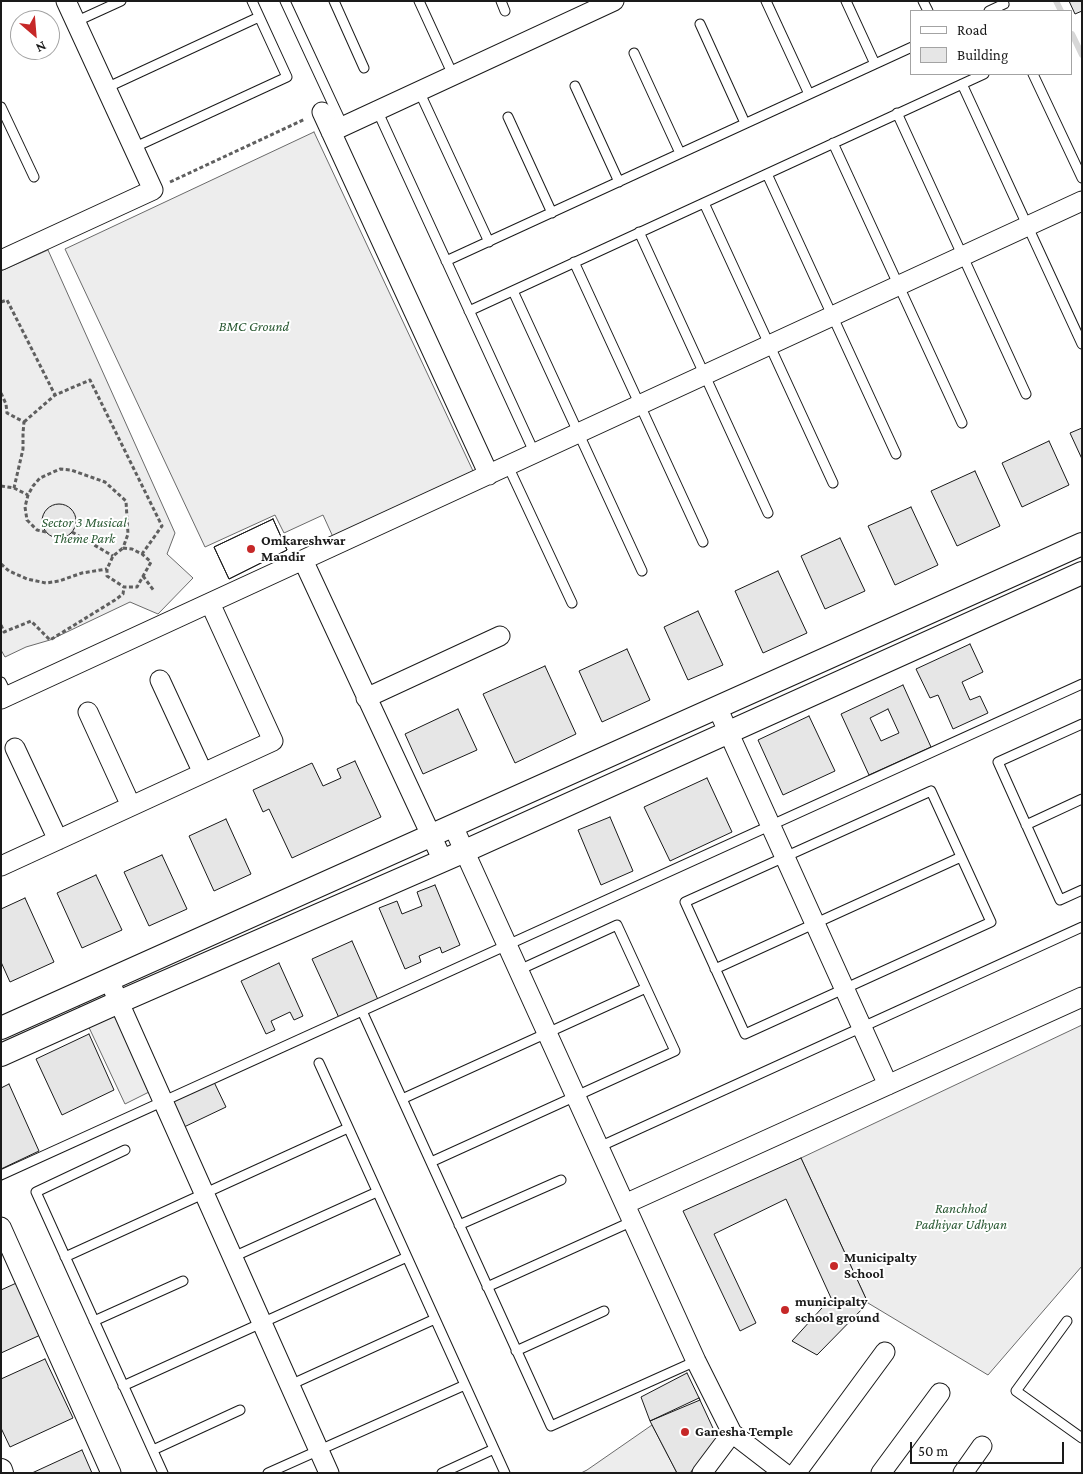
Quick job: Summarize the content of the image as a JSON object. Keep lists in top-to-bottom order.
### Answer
{
  "parks": ["BMC Ground", "Sector 3 Musical Theme Park", "Ranchhod Padhiyar Udhyan"],
  "places": [
    "Omkareshwar Mandir",
    "Municipalty School",
    "municipalty school ground",
    "Ganesha Temple"
  ],
  "legend": ["Road", "Building"],
  "scale_bar": "50 m",
  "north": "bottom right"
}
